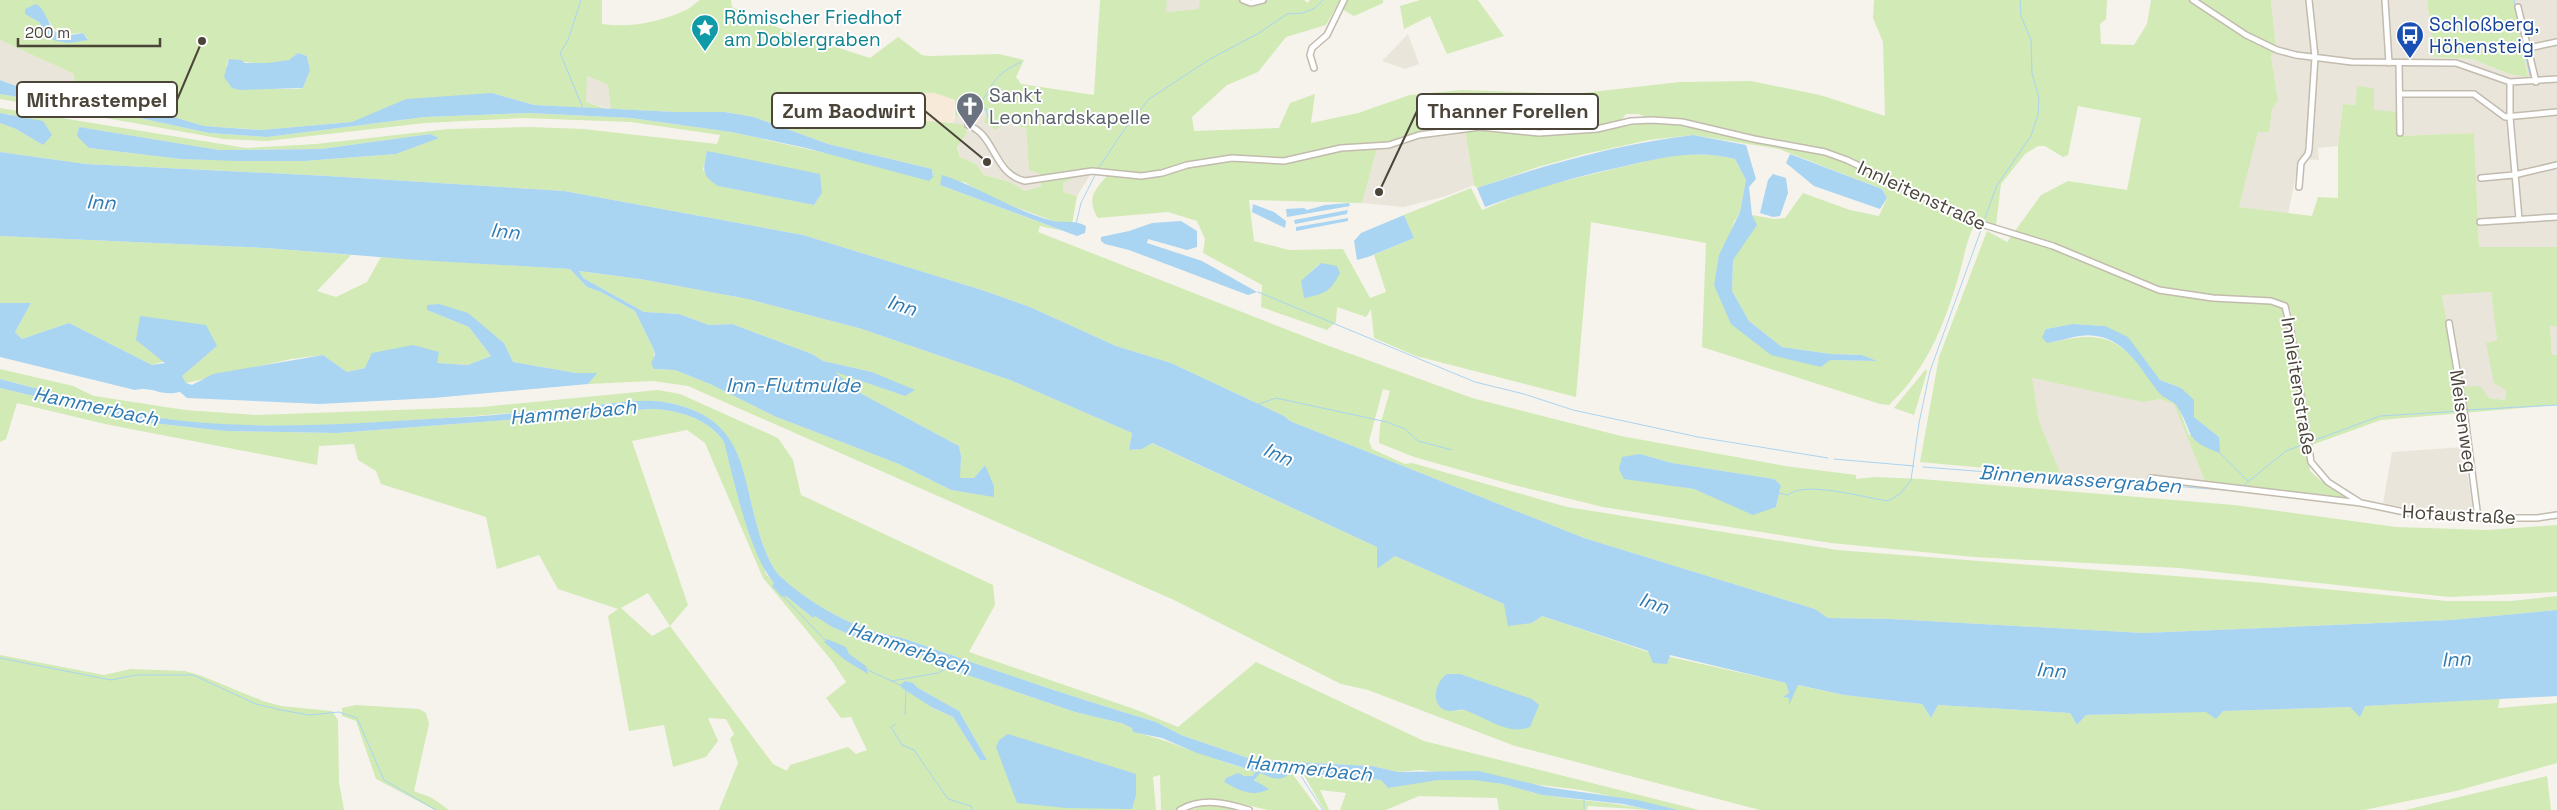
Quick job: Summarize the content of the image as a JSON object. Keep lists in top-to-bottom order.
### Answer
{
  "streets": {
    "street": ["Innleitenstraße", "Meisenweg", "Hofaustraße"]
  },
  "crossings": [
    ["Innleitenstraße", "Hofaustraße"],
    ["Meisenweg", "Hofaustraße"]
  ],
  "water": [
    "Inn",
    "Inn-Flutmulde",
    "Hammerbach",
    "Binnenwassergraben"
  ],
  "places": {
    "other": ["Mithrastempel", "Zum Baodwirt", "Thanner Forellen"],
    "place": ["Römischer Friedhof am Doblergraben"],
    "bus stop": ["Schloßberg, Höhensteig"],
    "church": ["Sankt Leonhardskapelle"]
  },
  "scale_bar": "200 m"
}
